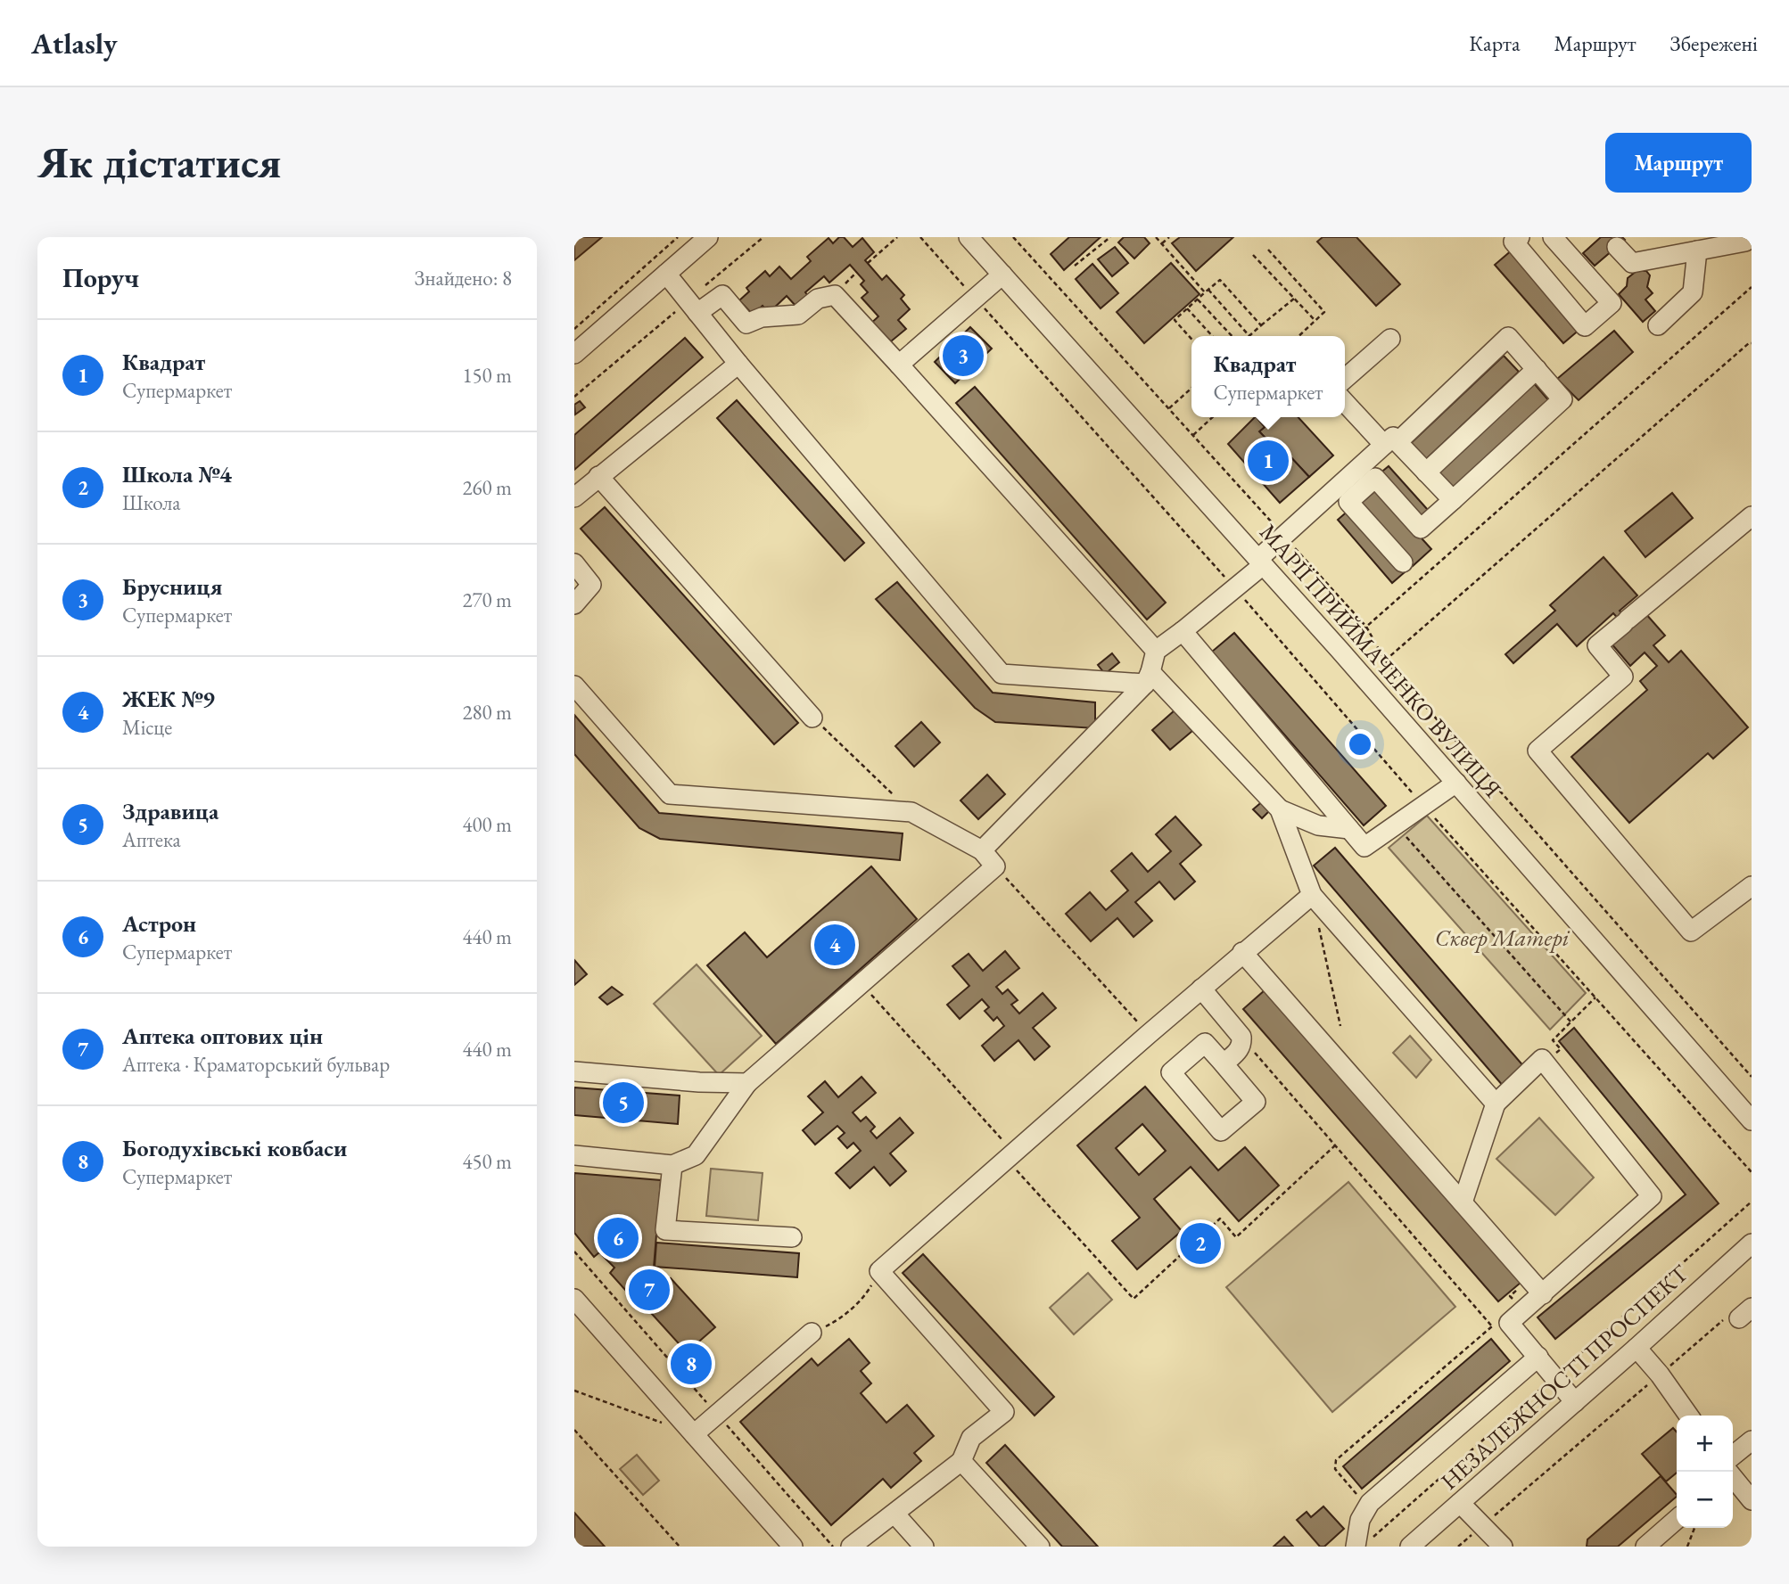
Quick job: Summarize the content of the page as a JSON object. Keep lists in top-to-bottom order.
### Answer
{
  "streets": {
    "street": ["МАРІЇ ПРИЙМАЧЕНКО ВУЛИЦЯ", "НЕЗАЛЕЖНОСТІ ПРОСПЕКТ"]
  },
  "parks": ["Сквер Матері"],
  "page": {
    "header": "Atlasly",
    "nav": ["Карта", "Маршрут", "Збережені"],
    "buttons": "Маршрут",
    "title": "Як дістатися",
    "heading": ["Поруч", "Знайдено: 8"],
    "list": [
      {
        "mark": "1",
        "name": "Квадрат",
        "note": "Супермаркет",
        "value": "150 m"
      },
      {
        "mark": "2",
        "name": "Школа №4",
        "note": "Школа",
        "value": "260 m"
      },
      {
        "mark": "3",
        "name": "Брусниця",
        "note": "Супермаркет",
        "value": "270 m"
      },
      {
        "mark": "4",
        "name": "ЖЕК №9",
        "note": "Місце",
        "value": "280 m"
      },
      {
        "mark": "5",
        "name": "Здравица",
        "note": "Аптека",
        "value": "400 m"
      },
      {
        "mark": "6",
        "name": "Астрон",
        "note": "Супермаркет",
        "value": "440 m"
      },
      {
        "mark": "7",
        "name": "Аптека оптових цін",
        "note": "Аптека · Краматорський бульвар",
        "value": "440 m"
      },
      {
        "mark": "8",
        "name": "Богодухівські ковбаси",
        "note": "Супермаркет",
        "value": "450 m"
      }
    ],
    "pins": [
      "3",
      "1",
      "4",
      "5",
      "6",
      "2",
      "7",
      "8"
    ],
    "popup": ["Квадрат", "Супермаркет"],
    "map_buttons": ["+", "−"]
  }
}
